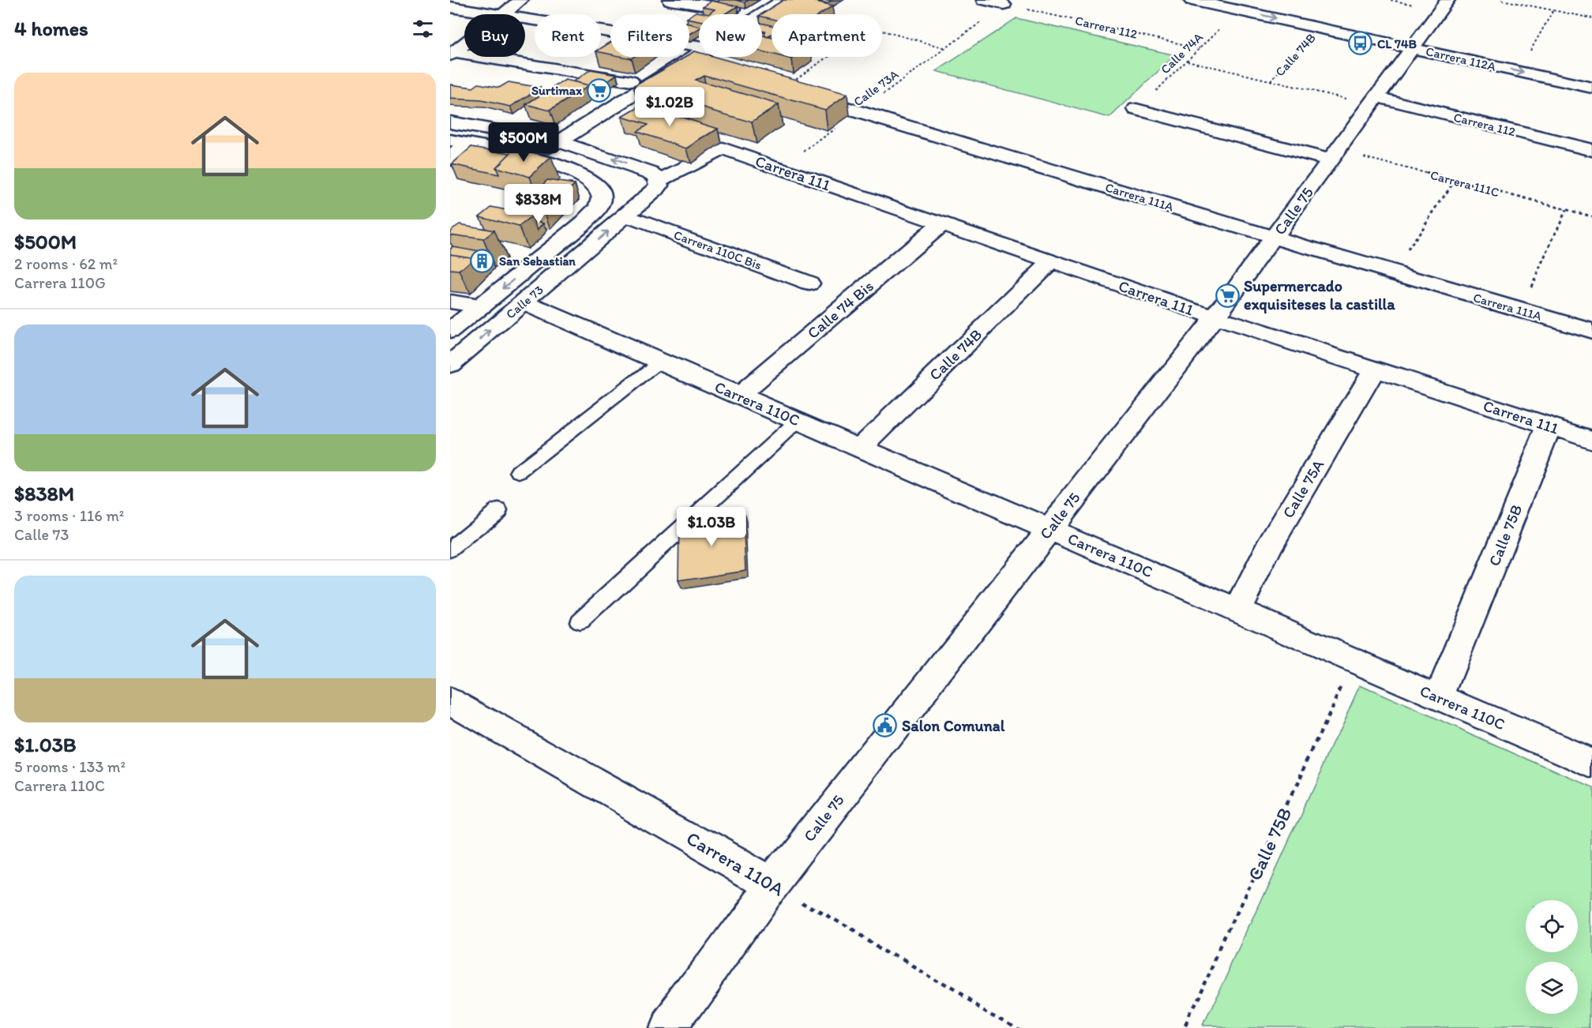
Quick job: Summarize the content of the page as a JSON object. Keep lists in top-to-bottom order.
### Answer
{
  "streets": {
    "street": [
      "Carrera 112",
      "Calle 74B",
      "Carrera 112A",
      "Carrera 111",
      "Carrera 111A",
      "Calle 75",
      "Carrera 110C Bis",
      "Calle 73",
      "Calle 74 Bis",
      "Carrera 110C",
      "Calle 75A",
      "Calle 75B",
      "Carrera 110A"
    ],
    "path": ["Calle 74A", "Calle 73A", "Carrera 111C"]
  },
  "crossings": [
    ["Carrera 112", "Calle 74A"],
    ["Carrera 112", "Calle 73A"],
    ["Carrera 112", "Calle 75"],
    ["Calle 74A", "Carrera 112A"],
    ["Calle 74B", "Carrera 112A"],
    ["Calle 74B", "Carrera 111"],
    ["Calle 74B", "Carrera 110C"],
    ["Carrera 112A", "Calle 75"],
    ["Calle 73A", "Carrera 111"],
    ["Calle 73A", "Carrera 111A"],
    ["Carrera 111", "Calle 75"],
    ["Carrera 111", "Calle 73"],
    ["Carrera 111", "Calle 74 Bis"],
    ["Carrera 111", "Calle 75A"],
    ["Carrera 111", "Calle 75B"],
    ["Carrera 111C", "Calle 75"],
    ["Carrera 111A", "Calle 75"],
    ["Calle 75", "Carrera 110C"],
    ["Calle 75", "Carrera 110A"],
    ["Carrera 110C Bis", "Calle 73"],
    ["Calle 73", "Carrera 110C"],
    ["Calle 74 Bis", "Carrera 110C"],
    ["Carrera 110C", "Calle 75A"],
    ["Carrera 110C", "Calle 75B"]
  ],
  "places": {
    "bus stop": ["CL 74B"],
    "supermarket": ["Surtimax", "Supermercado exquisiteses la castilla"],
    "building": ["San Sebastian"],
    "public building": ["Salon Comunal"]
  },
  "page": {
    "heading": "4 homes",
    "chip": [
      "Buy",
      "Rent",
      "Filters",
      "New",
      "Apartment"
    ],
    "list": [
      {
        "name": "$500M",
        "note": "2 rooms · 62 m² · Carrera 110G"
      },
      {
        "name": "$838M",
        "note": "3 rooms · 116 m² · Calle 73"
      },
      {
        "name": "$1.03B",
        "note": "5 rooms · 133 m² · Carrera 110C"
      }
    ],
    "price": [
      "$1.02B",
      "$500M",
      "$838M",
      "$1.03B"
    ]
  }
}
